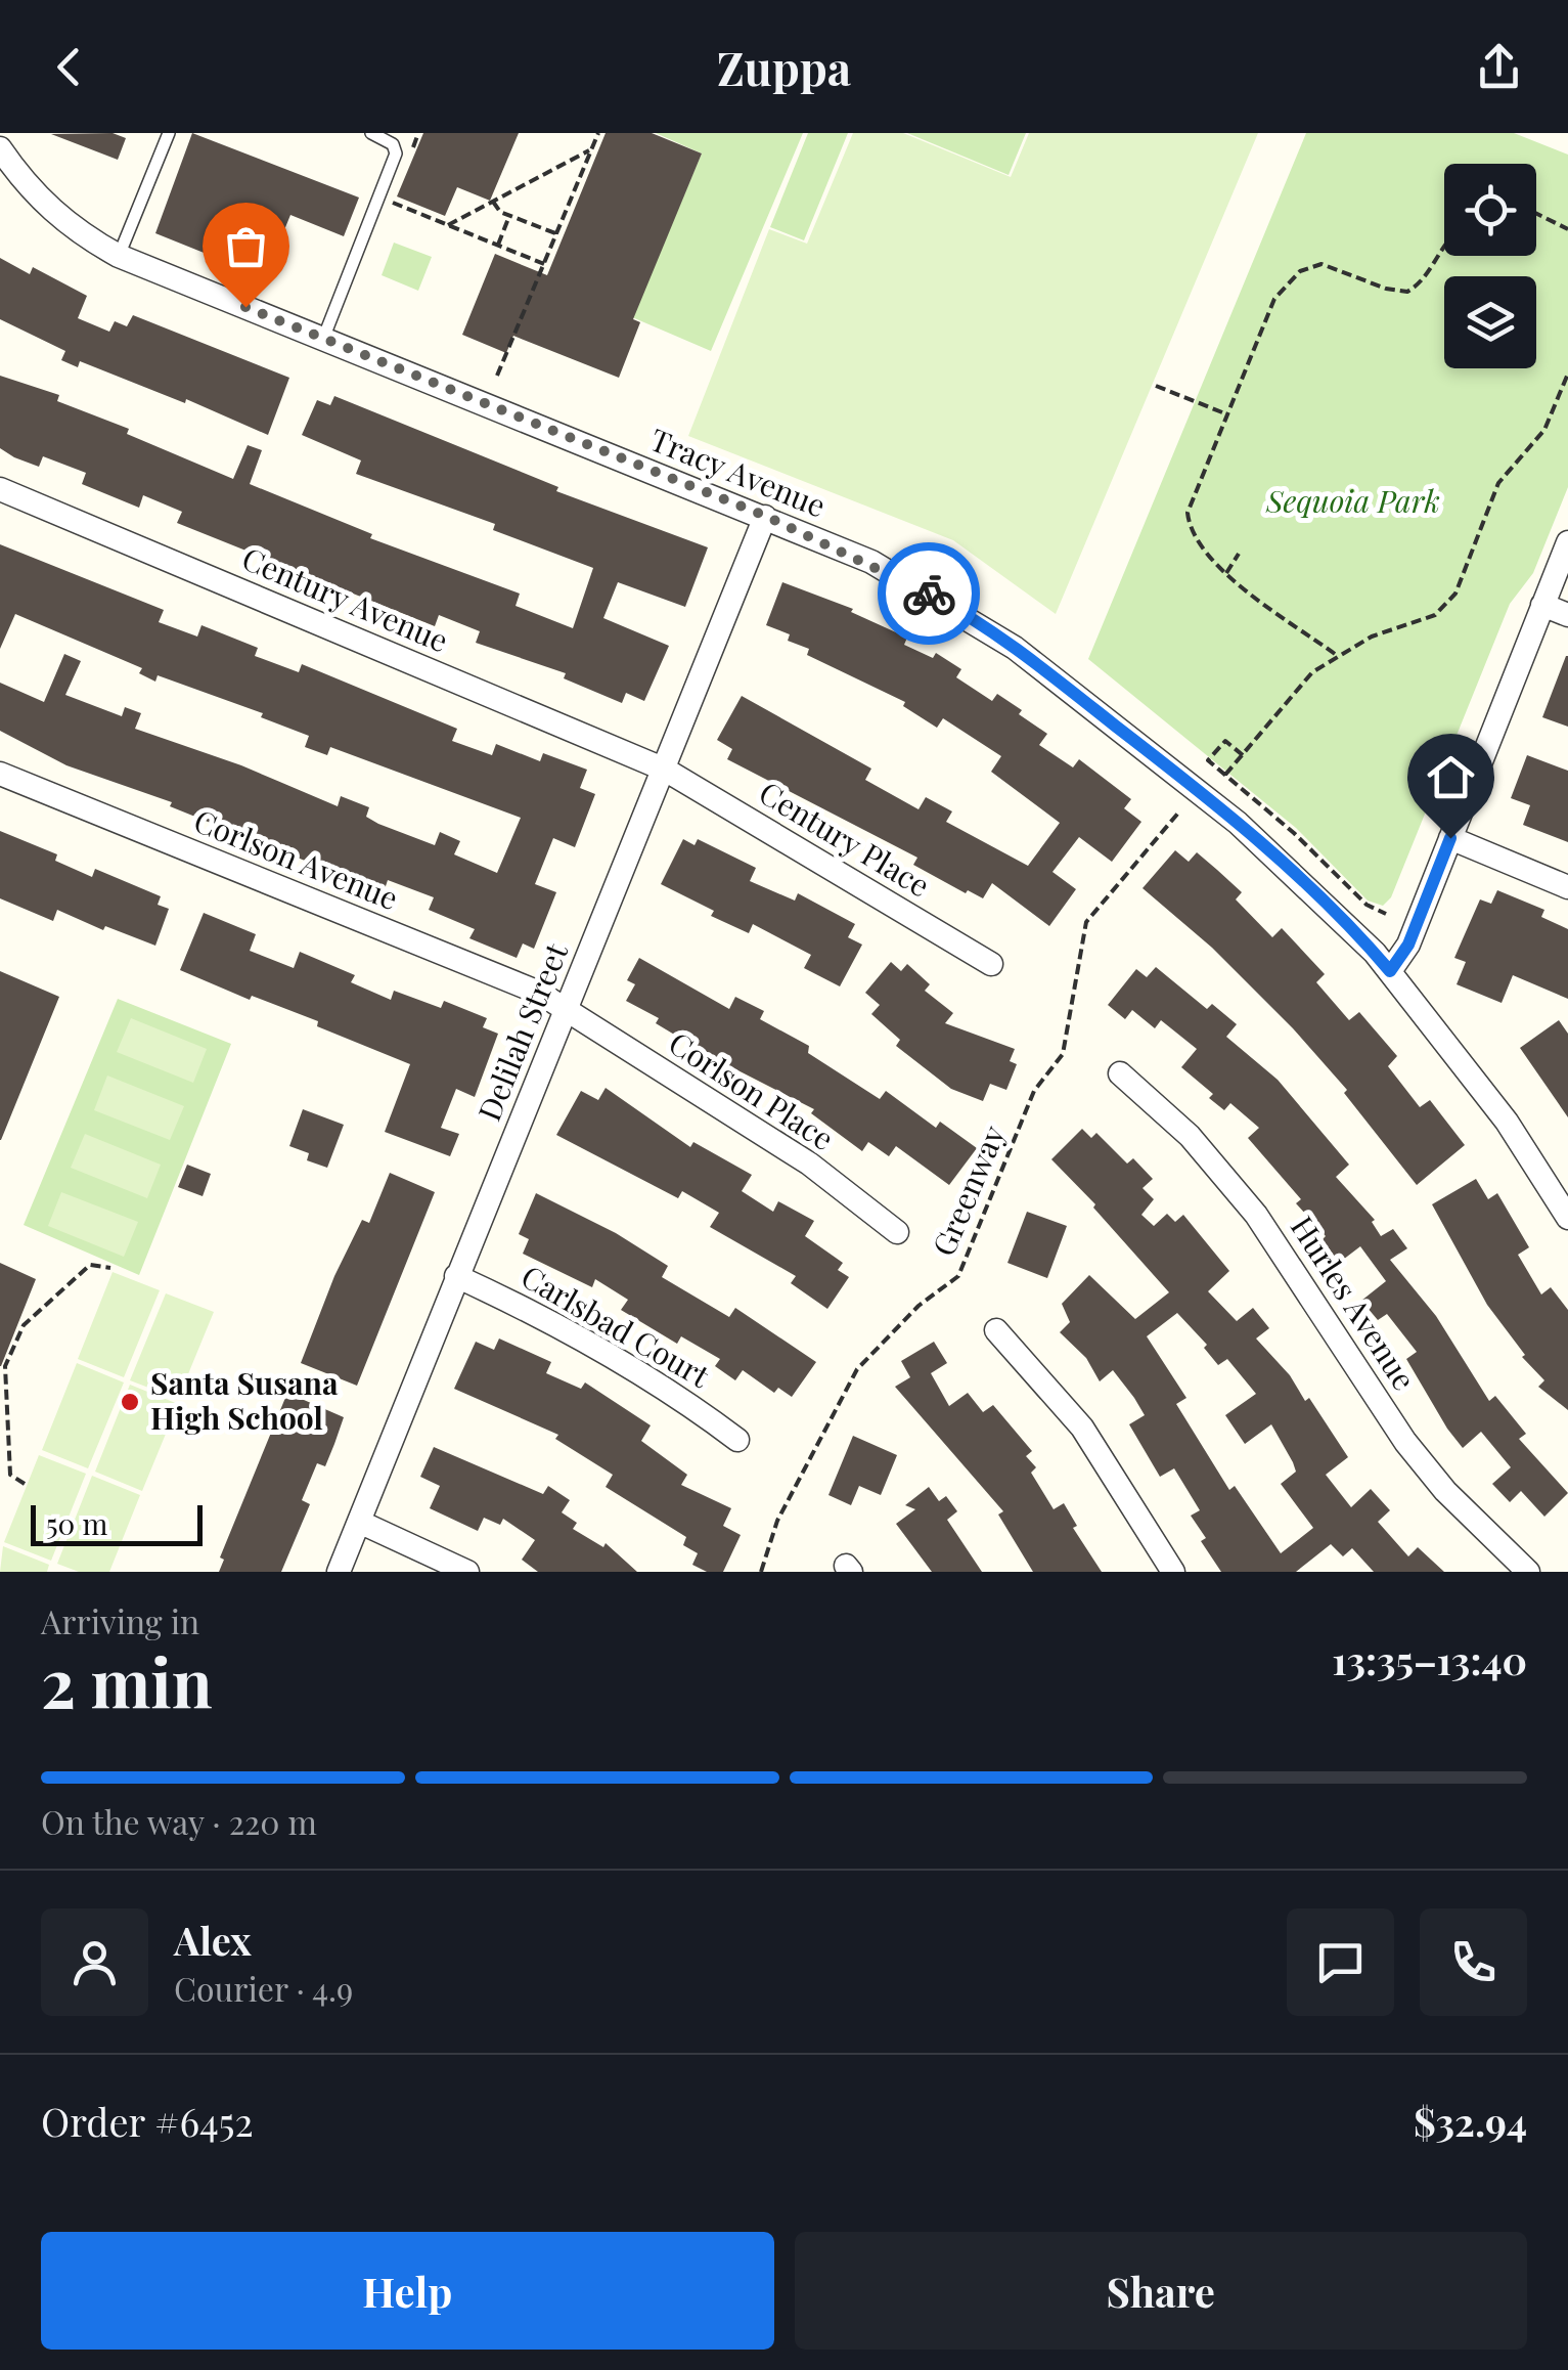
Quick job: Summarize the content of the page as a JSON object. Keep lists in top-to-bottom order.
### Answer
{
  "streets": {
    "street": [
      "Tracy Avenue",
      "Century Avenue",
      "Century Place",
      "Corlson Avenue",
      "Delilah Street",
      "Corlson Place",
      "Hurles Avenue",
      "Carlsbad Court"
    ],
    "path": ["Greenway"]
  },
  "crossings": [
    ["Tracy Avenue", "Delilah Street"],
    ["Century Avenue", "Century Place"],
    ["Century Avenue", "Delilah Street"],
    ["Century Place", "Delilah Street"],
    ["Corlson Avenue", "Delilah Street"],
    ["Corlson Avenue", "Corlson Place"],
    ["Delilah Street", "Corlson Place"],
    ["Delilah Street", "Carlsbad Court"]
  ],
  "parks": ["Sequoia Park"],
  "places": ["Santa Susana High School"],
  "scale_bar": "50 m",
  "page": {
    "header": "Zuppa",
    "scale": "50 m",
    "heading": ["2 min", "Arriving in", "13:35–13:40"],
    "panel": [
      "Alex",
      "Courier · 4.9",
      "Order #6452",
      "$32.94"
    ],
    "bar": "On the way · 220 m",
    "buttons": ["Help", "Share"]
  }
}
